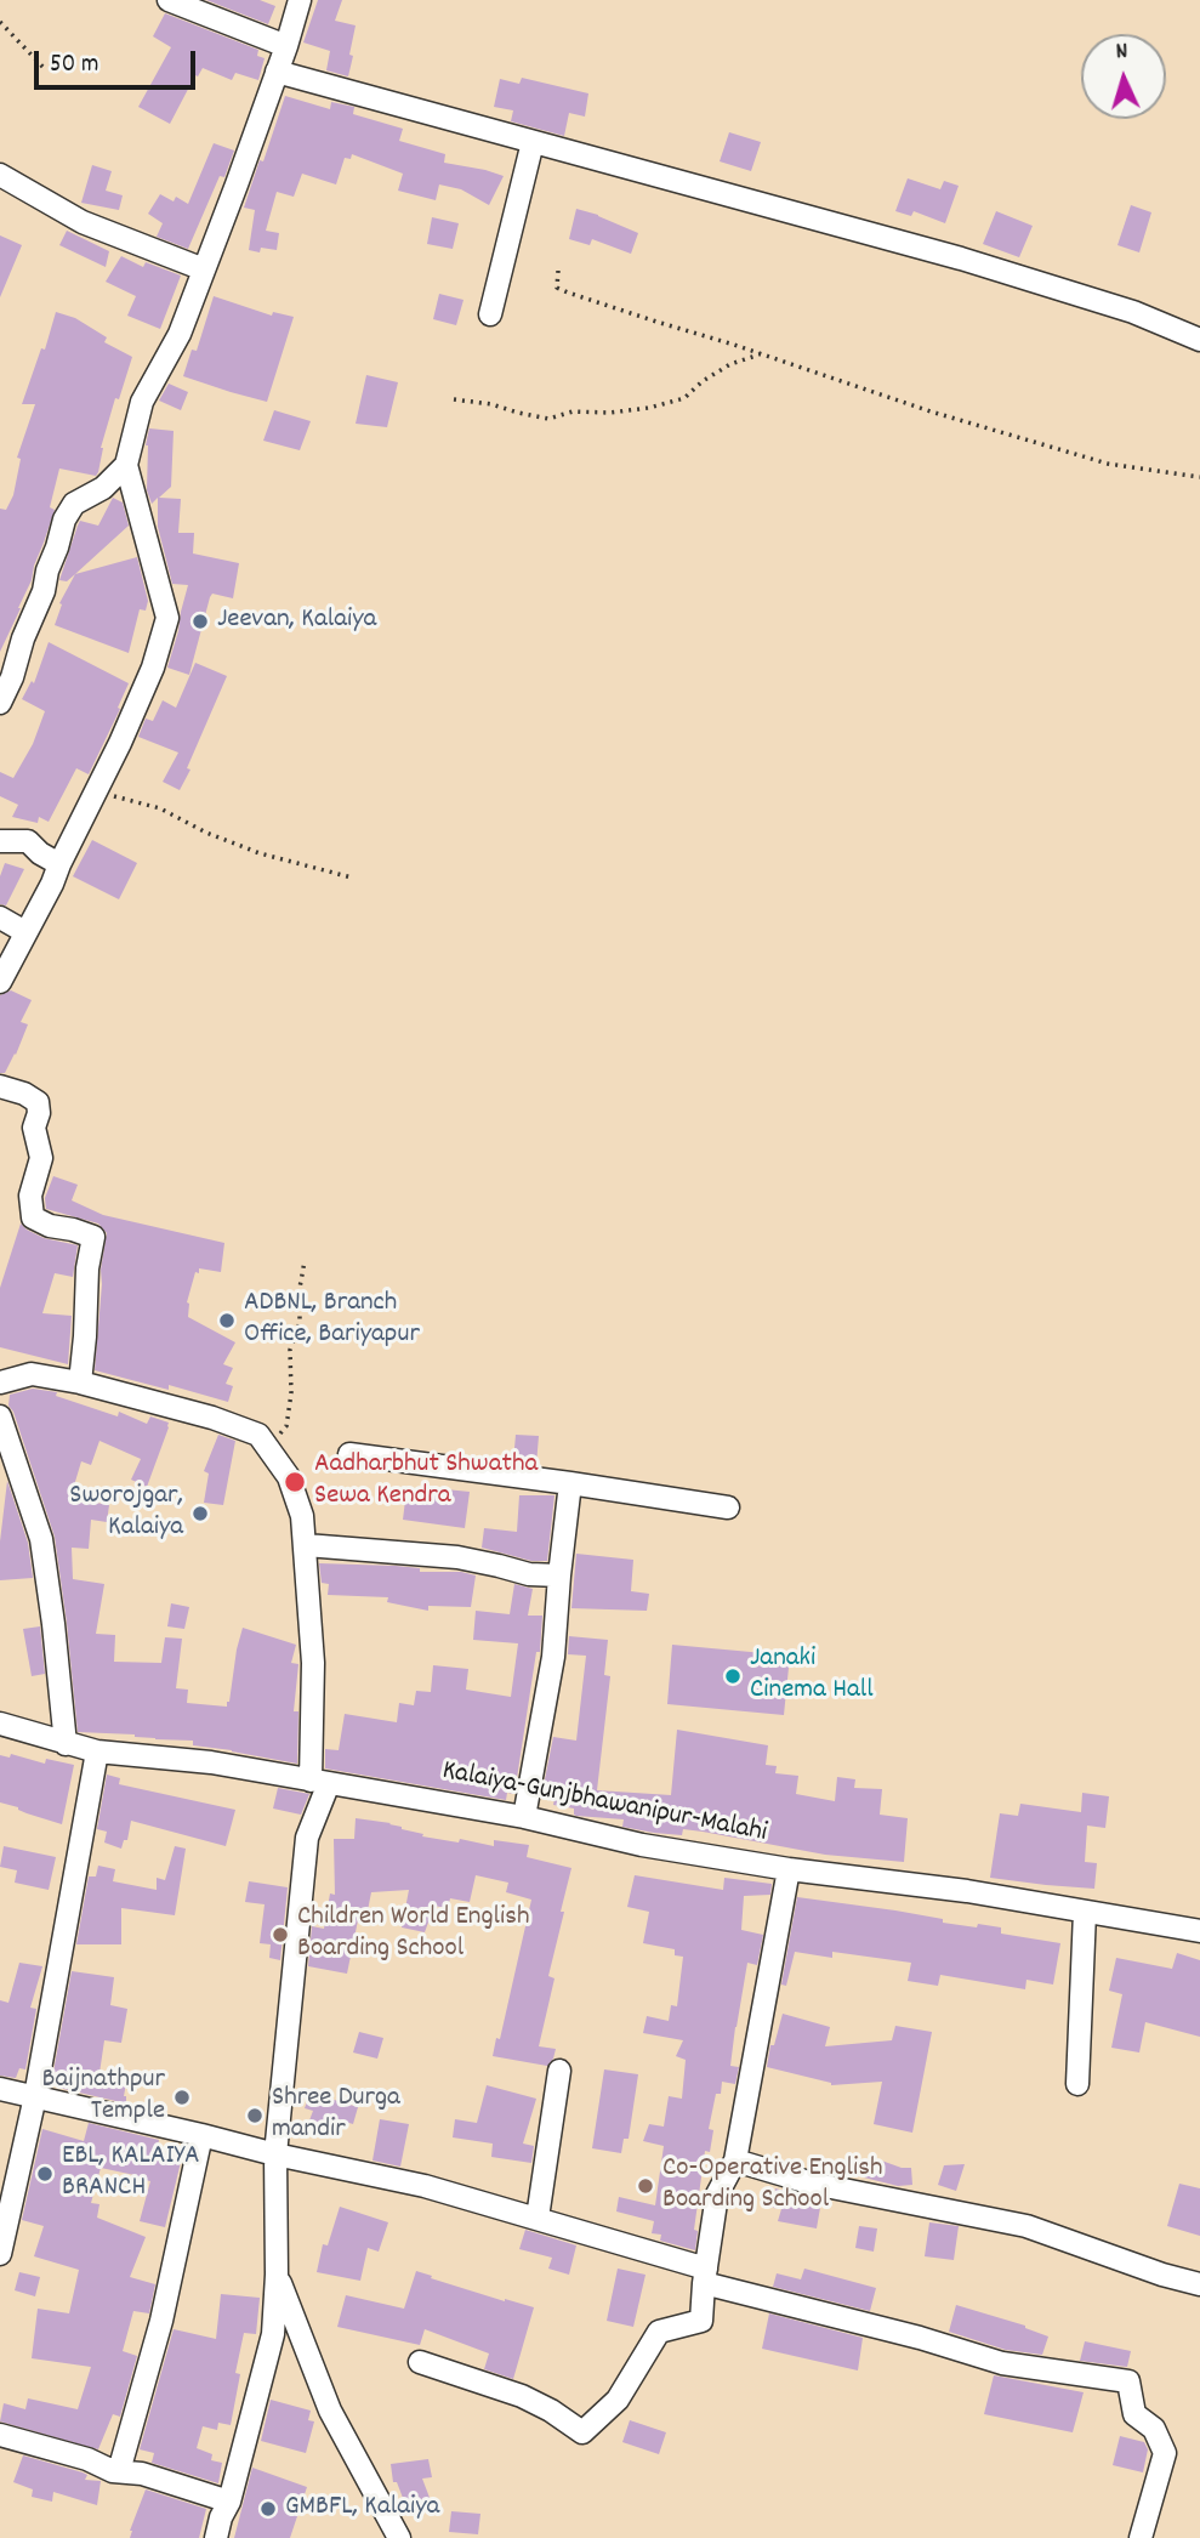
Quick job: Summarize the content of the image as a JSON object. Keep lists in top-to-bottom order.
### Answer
{
  "streets": {
    "street": ["Kalaiya-Gunjbhawanipur-Malahi"]
  },
  "places": [
    "Jeevan, Kalaiya",
    "ADBNL, Branch Office, Bariyapur",
    "Aadharbhut Shwatha Sewa Kendra",
    "Sworojgar, Kalaiya",
    "Janaki Cinema Hall",
    "Children World English Boarding School",
    "Baijnathpur Temple",
    "Shree Durga mandir",
    "EBL, KALAIYA BRANCH",
    "Co-Operative English Boarding School",
    "GMBFL, Kalaiya"
  ],
  "scale_bar": "50 m",
  "north": "top"
}
